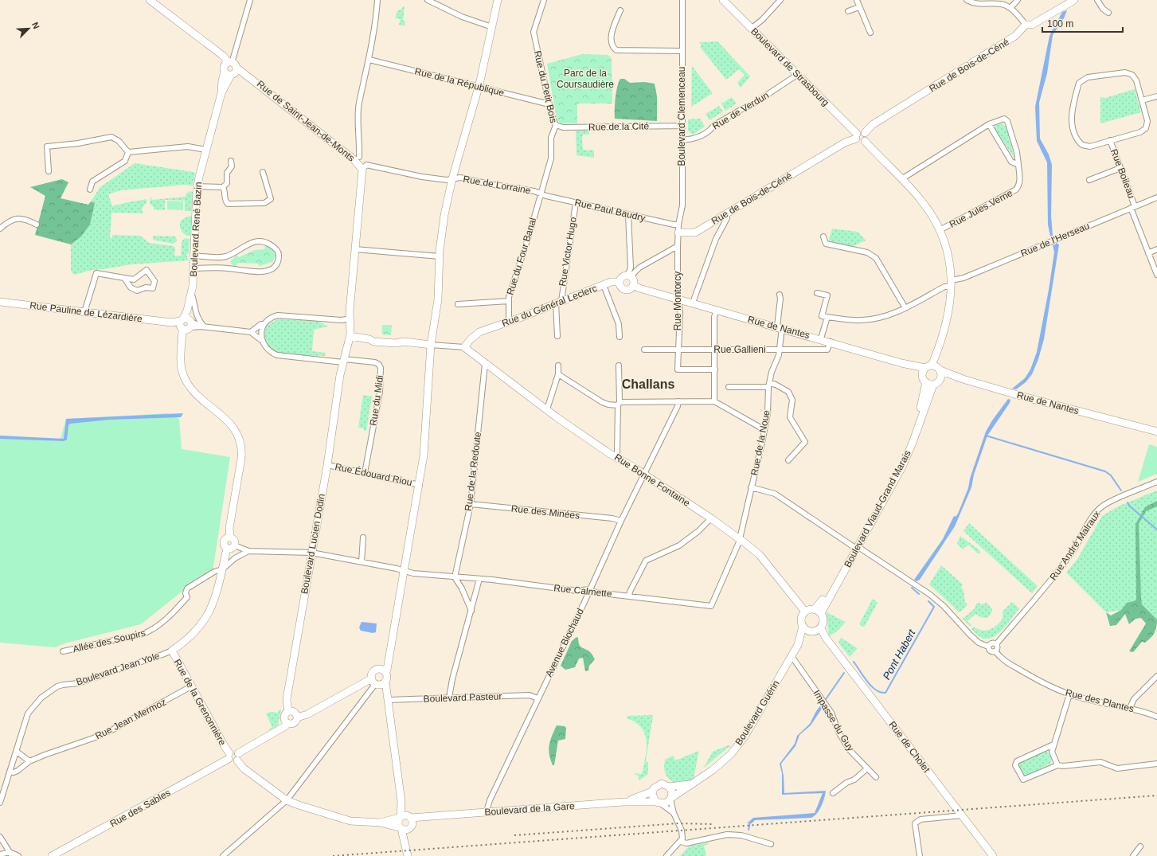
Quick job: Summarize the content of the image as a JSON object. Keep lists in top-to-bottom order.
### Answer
{
  "streets": {
    "main road": [
      "Rue de Bois-de-Céné",
      "Boulevard de Strasbourg",
      "Rue de Saint-Jean-de-Monts",
      "Boulevard René Bazin",
      "Rue du Général Leclerc",
      "Rue Pauline de Lézardière",
      "Rue de Nantes",
      "Rue Bonne Fontaine",
      "Boulevard Viaud-Grand Marais",
      "Boulevard Lucien Dodin",
      "Boulevard Jean Yole",
      "Rue de la Grenonnière",
      "Boulevard Guérin",
      "Rue de Cholet",
      "Rue des Sables",
      "Boulevard de la Gare"
    ],
    "street": [
      "Rue de la République",
      "Rue du Petit Bois",
      "Rue de Verdun",
      "Boulevard Clemenceau",
      "Rue de la Cité",
      "Rue Boileau",
      "Rue de Lorraine",
      "Rue Jules Verne",
      "Rue Paul Baudry",
      "Rue de l'Herseau",
      "Rue Victor Hugo",
      "Rue du Four Banal",
      "Rue Montorcy",
      "Rue Gallieni",
      "Rue du Midi",
      "Rue de la Noue",
      "Rue de la Redoute",
      "Rue Édouard Riou",
      "Rue des Minées",
      "Rue André Malraux",
      "Rue Calmette",
      "Allée des Soupirs",
      "Avenue Biochaud",
      "Boulevard Pasteur",
      "Rue des Plantes",
      "Rue Jean Mermoz",
      "Impasse du Guy"
    ]
  },
  "crossings": [
    ["Rue de Bois-de-Céné", "Boulevard de Strasbourg"],
    ["Rue de Bois-de-Céné", "Boulevard Clemenceau"],
    ["Rue de Bois-de-Céné", "Rue Montorcy"],
    ["Boulevard de Strasbourg", "Rue de Verdun"],
    ["Rue de la République", "Rue du Petit Bois"],
    ["Rue du Petit Bois", "Rue de la Cité"],
    ["Rue du Petit Bois", "Rue de Lorraine"],
    ["Rue du Petit Bois", "Rue Paul Baudry"],
    ["Rue du Petit Bois", "Rue du Four Banal"],
    ["Rue de Verdun", "Boulevard Clemenceau"],
    ["Boulevard Clemenceau", "Rue de la Cité"],
    ["Boulevard Clemenceau", "Rue Paul Baudry"],
    ["Boulevard Clemenceau", "Rue Montorcy"],
    ["Rue de Saint-Jean-de-Monts", "Rue de Lorraine"],
    ["Rue de Saint-Jean-de-Monts", "Boulevard René Bazin"],
    ["Rue de Saint-Jean-de-Monts", "Boulevard Lucien Dodin"],
    ["Rue Boileau", "Rue de l'Herseau"],
    ["Rue de Lorraine", "Rue Paul Baudry"],
    ["Rue de Lorraine", "Rue du Four Banal"],
    ["Rue de Lorraine", "Boulevard Lucien Dodin"],
    ["Rue Paul Baudry", "Rue Victor Hugo"],
    ["Rue Paul Baudry", "Rue du Four Banal"],
    ["Boulevard René Bazin", "Rue Pauline de Lézardière"],
    ["Rue Victor Hugo", "Rue du Général Leclerc"],
    ["Rue du Four Banal", "Rue du Général Leclerc"],
    ["Rue Montorcy", "Rue de Nantes"],
    ["Rue Montorcy", "Rue Gallieni"],
    ["Rue du Général Leclerc", "Rue de Nantes"],
    ["Rue du Général Leclerc", "Rue Bonne Fontaine"],
    ["Rue de Nantes", "Rue Gallieni"],
    ["Rue de Nantes", "Rue de la Noue"],
    ["Rue de Nantes", "Boulevard Viaud-Grand Marais"],
    ["Rue Gallieni", "Rue de la Noue"],
    ["Rue du Midi", "Rue Édouard Riou"],
    ["Rue du Midi", "Boulevard Lucien Dodin"],
    ["Rue de la Noue", "Rue Bonne Fontaine"],
    ["Rue de la Noue", "Rue Calmette"],
    ["Rue de la Noue", "Rue des Plantes"],
    ["Rue de la Redoute", "Rue Bonne Fontaine"],
    ["Rue de la Redoute", "Rue des Minées"],
    ["Rue de la Redoute", "Rue Calmette"],
    ["Rue Édouard Riou", "Boulevard Lucien Dodin"],
    ["Rue Bonne Fontaine", "Boulevard Viaud-Grand Marais"],
    ["Rue Bonne Fontaine", "Avenue Biochaud"],
    ["Rue Bonne Fontaine", "Boulevard Guérin"],
    ["Rue Bonne Fontaine", "Rue de Cholet"],
    ["Boulevard Viaud-Grand Marais", "Rue des Plantes"],
    ["Boulevard Viaud-Grand Marais", "Boulevard Guérin"],
    ["Boulevard Viaud-Grand Marais", "Rue de Cholet"],
    ["Rue des Minées", "Avenue Biochaud"],
    ["Boulevard Lucien Dodin", "Rue Calmette"],
    ["Rue André Malraux", "Rue des Plantes"],
    ["Rue Calmette", "Avenue Biochaud"],
    ["Allée des Soupirs", "Boulevard Jean Yole"],
    ["Avenue Biochaud", "Boulevard Pasteur"],
    ["Avenue Biochaud", "Boulevard de la Gare"],
    ["Boulevard Jean Yole", "Rue de la Grenonnière"],
    ["Boulevard Jean Yole", "Rue Jean Mermoz"],
    ["Rue de la Grenonnière", "Rue Jean Mermoz"],
    ["Rue de la Grenonnière", "Rue des Sables"],
    ["Boulevard Guérin", "Impasse du Guy"],
    ["Boulevard Guérin", "Rue de Cholet"]
  ],
  "districts": ["Challans"],
  "water": ["Pont Habert"],
  "parks": ["Parc de la Coursaudière"],
  "scale_bar": "100 m",
  "north": "top right"
}
